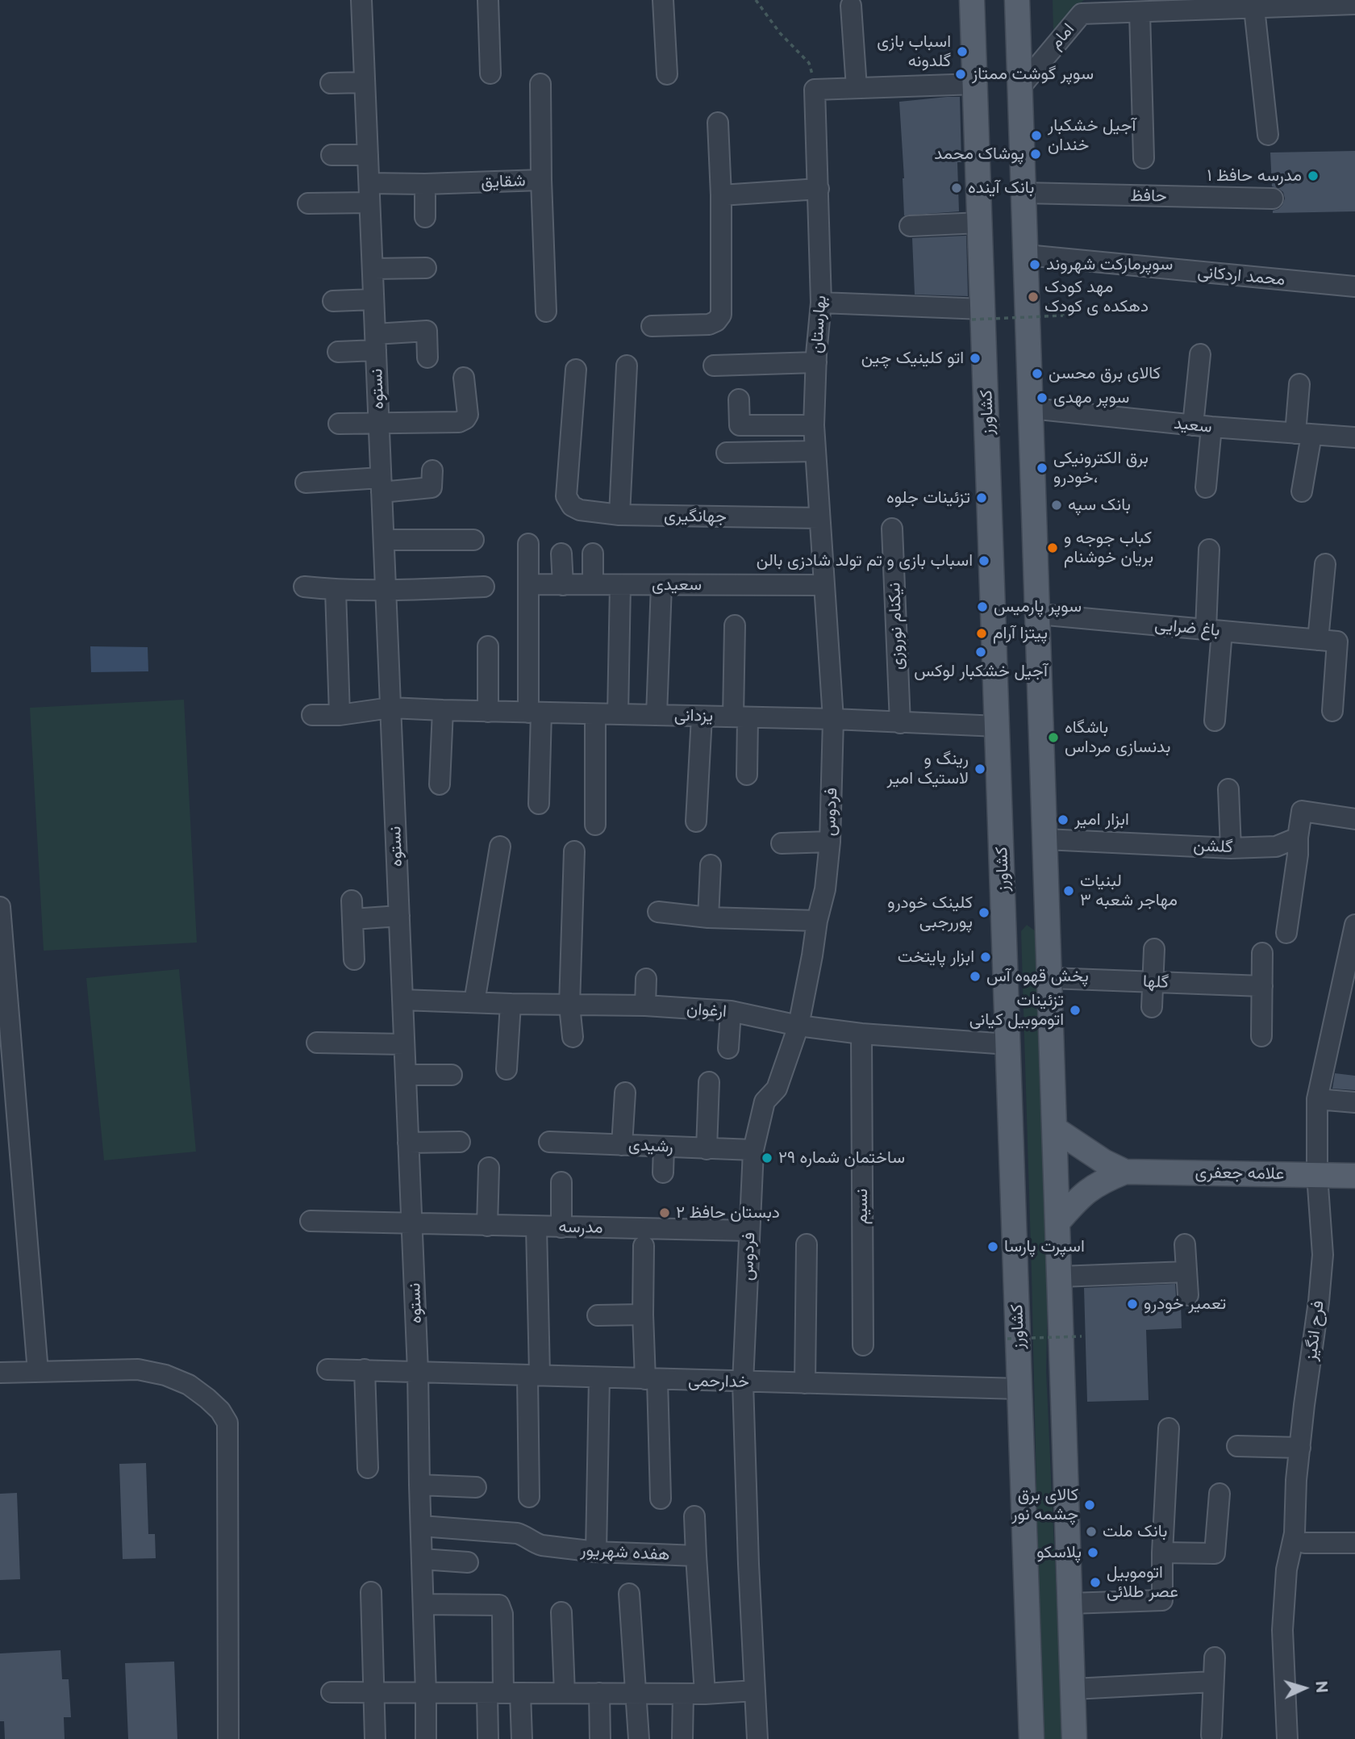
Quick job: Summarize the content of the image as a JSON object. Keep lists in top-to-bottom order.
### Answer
{
  "streets": {
    "main road": ["کشاورز", "علامه جعفری"],
    "street": [
      "امام",
      "شقایق",
      "حافظ",
      "محمد اردکانی",
      "بهارستان",
      "نستوه",
      "سعید",
      "جهانگیری",
      "سعیدی",
      "نیکنام نوروزی",
      "باغ ضرایی",
      "یزدانی",
      "فردوس",
      "گلشن",
      "گلها",
      "ارغوان",
      "رشیدی",
      "نسیم",
      "مدرسه",
      "فرح انگیز",
      "خدارحمی",
      "هفده شهریور"
    ]
  },
  "crossings": [
    ["شقایق", "نستوه"],
    ["بهارستان", "کشاورز"],
    ["بهارستان", "جهانگیری"],
    ["بهارستان", "سعیدی"],
    ["بهارستان", "یزدانی"],
    ["بهارستان", "فردوس"],
    ["نستوه", "یزدانی"],
    ["نستوه", "ارغوان"],
    ["نستوه", "مدرسه"],
    ["نستوه", "خدارحمی"],
    ["نستوه", "هفده شهریور"],
    ["کشاورز", "یزدانی"],
    ["کشاورز", "ارغوان"],
    ["کشاورز", "خدارحمی"],
    ["نیکنام نوروزی", "یزدانی"],
    ["یزدانی", "فردوس"],
    ["فردوس", "ارغوان"],
    ["فردوس", "رشیدی"],
    ["فردوس", "مدرسه"],
    ["فردوس", "خدارحمی"],
    ["ارغوان", "نسیم"],
    ["علامه جعفری", "فرح انگیز"]
  ],
  "places": [
    "اسباب بازی گلدونه",
    "سوپر گوشت ممتاز",
    "آجیل خشکبار خندان",
    "پوشاک محمد",
    "مدرسه حافظ ۱",
    "بانک آینده",
    "سوپرمارکت شهروند",
    "مهد کودک دهکده ی کودک",
    "اتو کلینیک چین",
    "کالای برق محسن",
    "سوپر مهدی",
    "برق الکترونیکی خودرو،",
    "تزئینات جلوه",
    "بانک سپه",
    "کباب جوجه و بریان خوشنام",
    "اسباب بازی و تم تولد شادزی بالن",
    "سوپر پارمیس",
    "پیتزا آرام",
    "آجیل خشکبار لوکس",
    "باشگاه بدنسازی مرداس",
    "رینگ و لاستیک امیر",
    "ابزار امیر",
    "لبنیات مهاجر شعبه ۳",
    "کلینک خودرو پوررجبی",
    "ابزار پایتخت",
    "پخش قهوه آس",
    "تزئینات اتوموبیل کیانی",
    "ساختمان شماره ۲۹",
    "دبستان حافظ ۲",
    "اسپرت پارسا",
    "تعمیر خودرو",
    "کالای برق چشمه نور",
    "بانک ملت",
    "پلاسکو",
    "اتوموبیل عصر طلائی"
  ],
  "north": "right"
}
